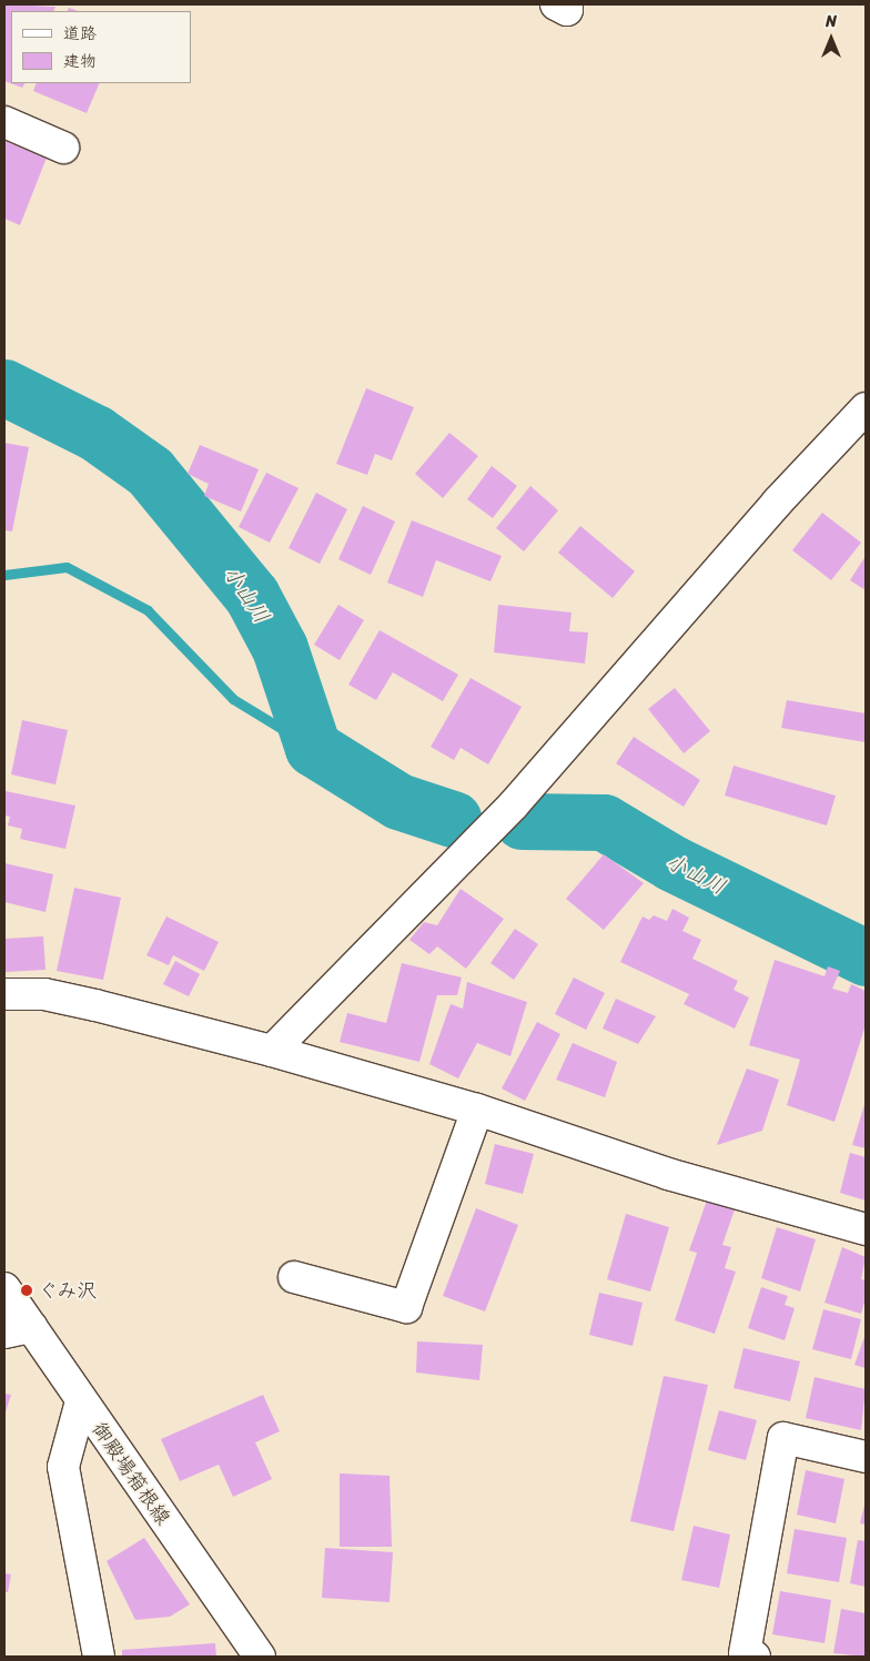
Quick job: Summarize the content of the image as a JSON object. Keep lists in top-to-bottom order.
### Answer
{
  "streets": {
    "street": ["御殿場箱根線"]
  },
  "water": ["小山川"],
  "places": ["ぐみ沢"],
  "legend": ["道路", "建物"],
  "north": "top"
}
